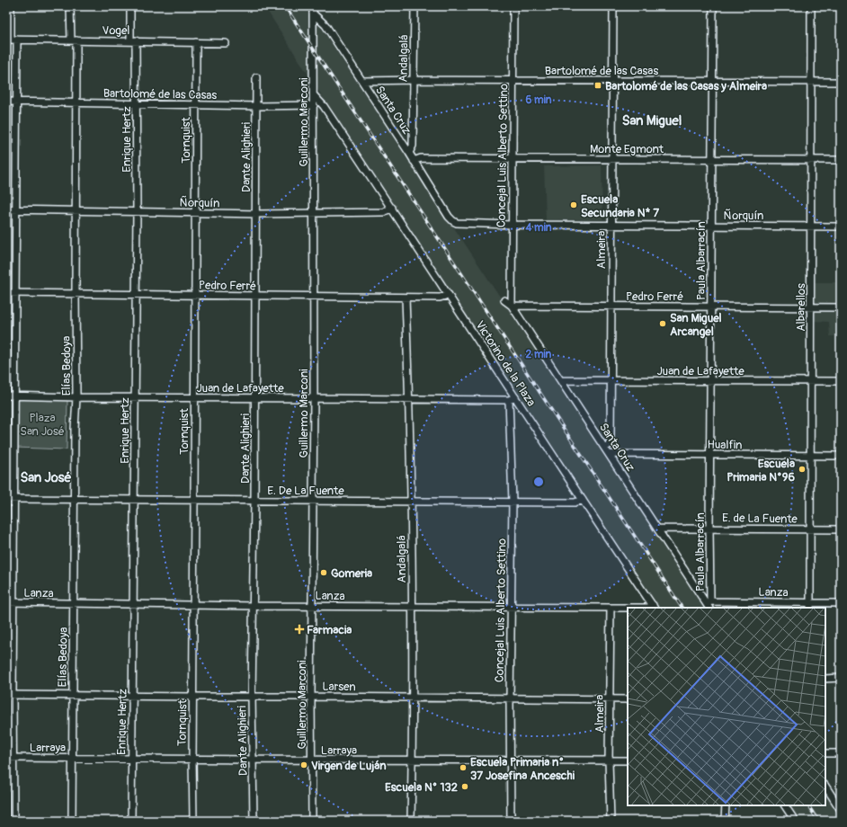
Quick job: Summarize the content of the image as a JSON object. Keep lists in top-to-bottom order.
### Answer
{
  "streets": {
    "street": [
      "Vogel",
      "Andalgalá",
      "Bartolomé de las Casas",
      "Santa Cruz",
      "Guillermo Marconi",
      "Enrique Hertz",
      "Tornquist",
      "Monte Egmont",
      "Concejal Luis Alberto Settino",
      "Dante Alighieri",
      "Ñorquín",
      "Almeira",
      "Paula Albarracín",
      "Pedro Ferré",
      "Albarellos",
      "Victorino de la Plaza",
      "Elías Bedoya",
      "Juan de Lafayette",
      "Hualfin",
      "E. De La Fuente",
      "E. de La Fuente",
      "Lanza",
      "Larsen",
      "Larraya"
    ]
  },
  "crossings": [
    ["Vogel", "Enrique Hertz"],
    ["Vogel", "Tornquist"],
    ["Vogel", "Elías Bedoya"],
    ["Andalgalá", "Bartolomé de las Casas"],
    ["Andalgalá", "Santa Cruz"],
    ["Andalgalá", "Pedro Ferré"],
    ["Andalgalá", "Juan de Lafayette"],
    ["Andalgalá", "E. De La Fuente"],
    ["Andalgalá", "Lanza"],
    ["Andalgalá", "Larsen"],
    ["Andalgalá", "Larraya"],
    ["Bartolomé de las Casas", "Santa Cruz"],
    ["Bartolomé de las Casas", "Guillermo Marconi"],
    ["Bartolomé de las Casas", "Enrique Hertz"],
    ["Bartolomé de las Casas", "Tornquist"],
    ["Bartolomé de las Casas", "Concejal Luis Alberto Settino"],
    ["Bartolomé de las Casas", "Dante Alighieri"],
    ["Bartolomé de las Casas", "Almeira"],
    ["Bartolomé de las Casas", "Paula Albarracín"],
    ["Bartolomé de las Casas", "Albarellos"],
    ["Bartolomé de las Casas", "Elías Bedoya"],
    ["Santa Cruz", "Guillermo Marconi"],
    ["Santa Cruz", "Monte Egmont"],
    ["Santa Cruz", "Concejal Luis Alberto Settino"],
    ["Santa Cruz", "Ñorquín"],
    ["Santa Cruz", "Almeira"],
    ["Santa Cruz", "Paula Albarracín"],
    ["Santa Cruz", "Pedro Ferré"],
    ["Santa Cruz", "Juan de Lafayette"],
    ["Santa Cruz", "Hualfin"],
    ["Santa Cruz", "E. de La Fuente"],
    ["Santa Cruz", "Lanza"],
    ["Guillermo Marconi", "Ñorquín"],
    ["Guillermo Marconi", "Pedro Ferré"],
    ["Guillermo Marconi", "Victorino de la Plaza"],
    ["Guillermo Marconi", "Juan de Lafayette"],
    ["Guillermo Marconi", "E. De La Fuente"],
    ["Guillermo Marconi", "Lanza"],
    ["Guillermo Marconi", "Larsen"],
    ["Guillermo Marconi", "Larraya"],
    ["Enrique Hertz", "Ñorquín"],
    ["Enrique Hertz", "Pedro Ferré"],
    ["Enrique Hertz", "Juan de Lafayette"],
    ["Enrique Hertz", "E. De La Fuente"],
    ["Enrique Hertz", "Lanza"],
    ["Enrique Hertz", "Larsen"],
    ["Enrique Hertz", "Larraya"],
    ["Tornquist", "Ñorquín"],
    ["Tornquist", "Pedro Ferré"],
    ["Tornquist", "Juan de Lafayette"],
    ["Tornquist", "E. De La Fuente"],
    ["Tornquist", "Lanza"],
    ["Tornquist", "Larsen"],
    ["Tornquist", "Larraya"],
    ["Monte Egmont", "Concejal Luis Alberto Settino"],
    ["Monte Egmont", "Almeira"],
    ["Monte Egmont", "Paula Albarracín"],
    ["Monte Egmont", "Albarellos"],
    ["Concejal Luis Alberto Settino", "Ñorquín"],
    ["Concejal Luis Alberto Settino", "Pedro Ferré"],
    ["Concejal Luis Alberto Settino", "Juan de Lafayette"],
    ["Concejal Luis Alberto Settino", "E. De La Fuente"],
    ["Concejal Luis Alberto Settino", "Lanza"],
    ["Concejal Luis Alberto Settino", "Larsen"],
    ["Concejal Luis Alberto Settino", "Larraya"],
    ["Dante Alighieri", "Ñorquín"],
    ["Dante Alighieri", "Pedro Ferré"],
    ["Dante Alighieri", "Juan de Lafayette"],
    ["Dante Alighieri", "E. De La Fuente"],
    ["Dante Alighieri", "Lanza"],
    ["Dante Alighieri", "Larsen"],
    ["Dante Alighieri", "Larraya"],
    ["Ñorquín", "Almeira"],
    ["Ñorquín", "Paula Albarracín"],
    ["Ñorquín", "Albarellos"],
    ["Ñorquín", "Victorino de la Plaza"],
    ["Ñorquín", "Elías Bedoya"],
    ["Almeira", "Pedro Ferré"],
    ["Almeira", "Juan de Lafayette"],
    ["Almeira", "Lanza"],
    ["Almeira", "Larsen"],
    ["Almeira", "Larraya"],
    ["Paula Albarracín", "Pedro Ferré"],
    ["Paula Albarracín", "Juan de Lafayette"],
    ["Paula Albarracín", "Hualfin"],
    ["Paula Albarracín", "E. de La Fuente"],
    ["Paula Albarracín", "Lanza"],
    ["Pedro Ferré", "Albarellos"],
    ["Pedro Ferré", "Victorino de la Plaza"],
    ["Pedro Ferré", "Elías Bedoya"],
    ["Albarellos", "Juan de Lafayette"],
    ["Albarellos", "Hualfin"],
    ["Albarellos", "E. de La Fuente"],
    ["Albarellos", "Lanza"],
    ["Victorino de la Plaza", "Juan de Lafayette"],
    ["Victorino de la Plaza", "E. De La Fuente"],
    ["Victorino de la Plaza", "Lanza"],
    ["Elías Bedoya", "Juan de Lafayette"],
    ["Elías Bedoya", "E. De La Fuente"],
    ["Elías Bedoya", "Lanza"],
    ["Elías Bedoya", "Larsen"],
    ["Elías Bedoya", "Larraya"]
  ],
  "districts": ["San Miguel", "San José"],
  "parks": ["Plaza San José"],
  "places": {
    "transit": ["Bartolomé de las Casas y Almeira"],
    "other": [
      "Escuela Secundaria N* 7",
      "San Miguel Arcangel",
      "Escuela Primaria N°96",
      "Gomeria",
      "Virgen de Luján",
      "Escuela Primaria n° 37 Josefina Anceschi",
      "Escuela N° 132"
    ],
    "health": ["Farmacia"]
  },
  "rings": ["6 min", "4 min", "2 min"]
}
